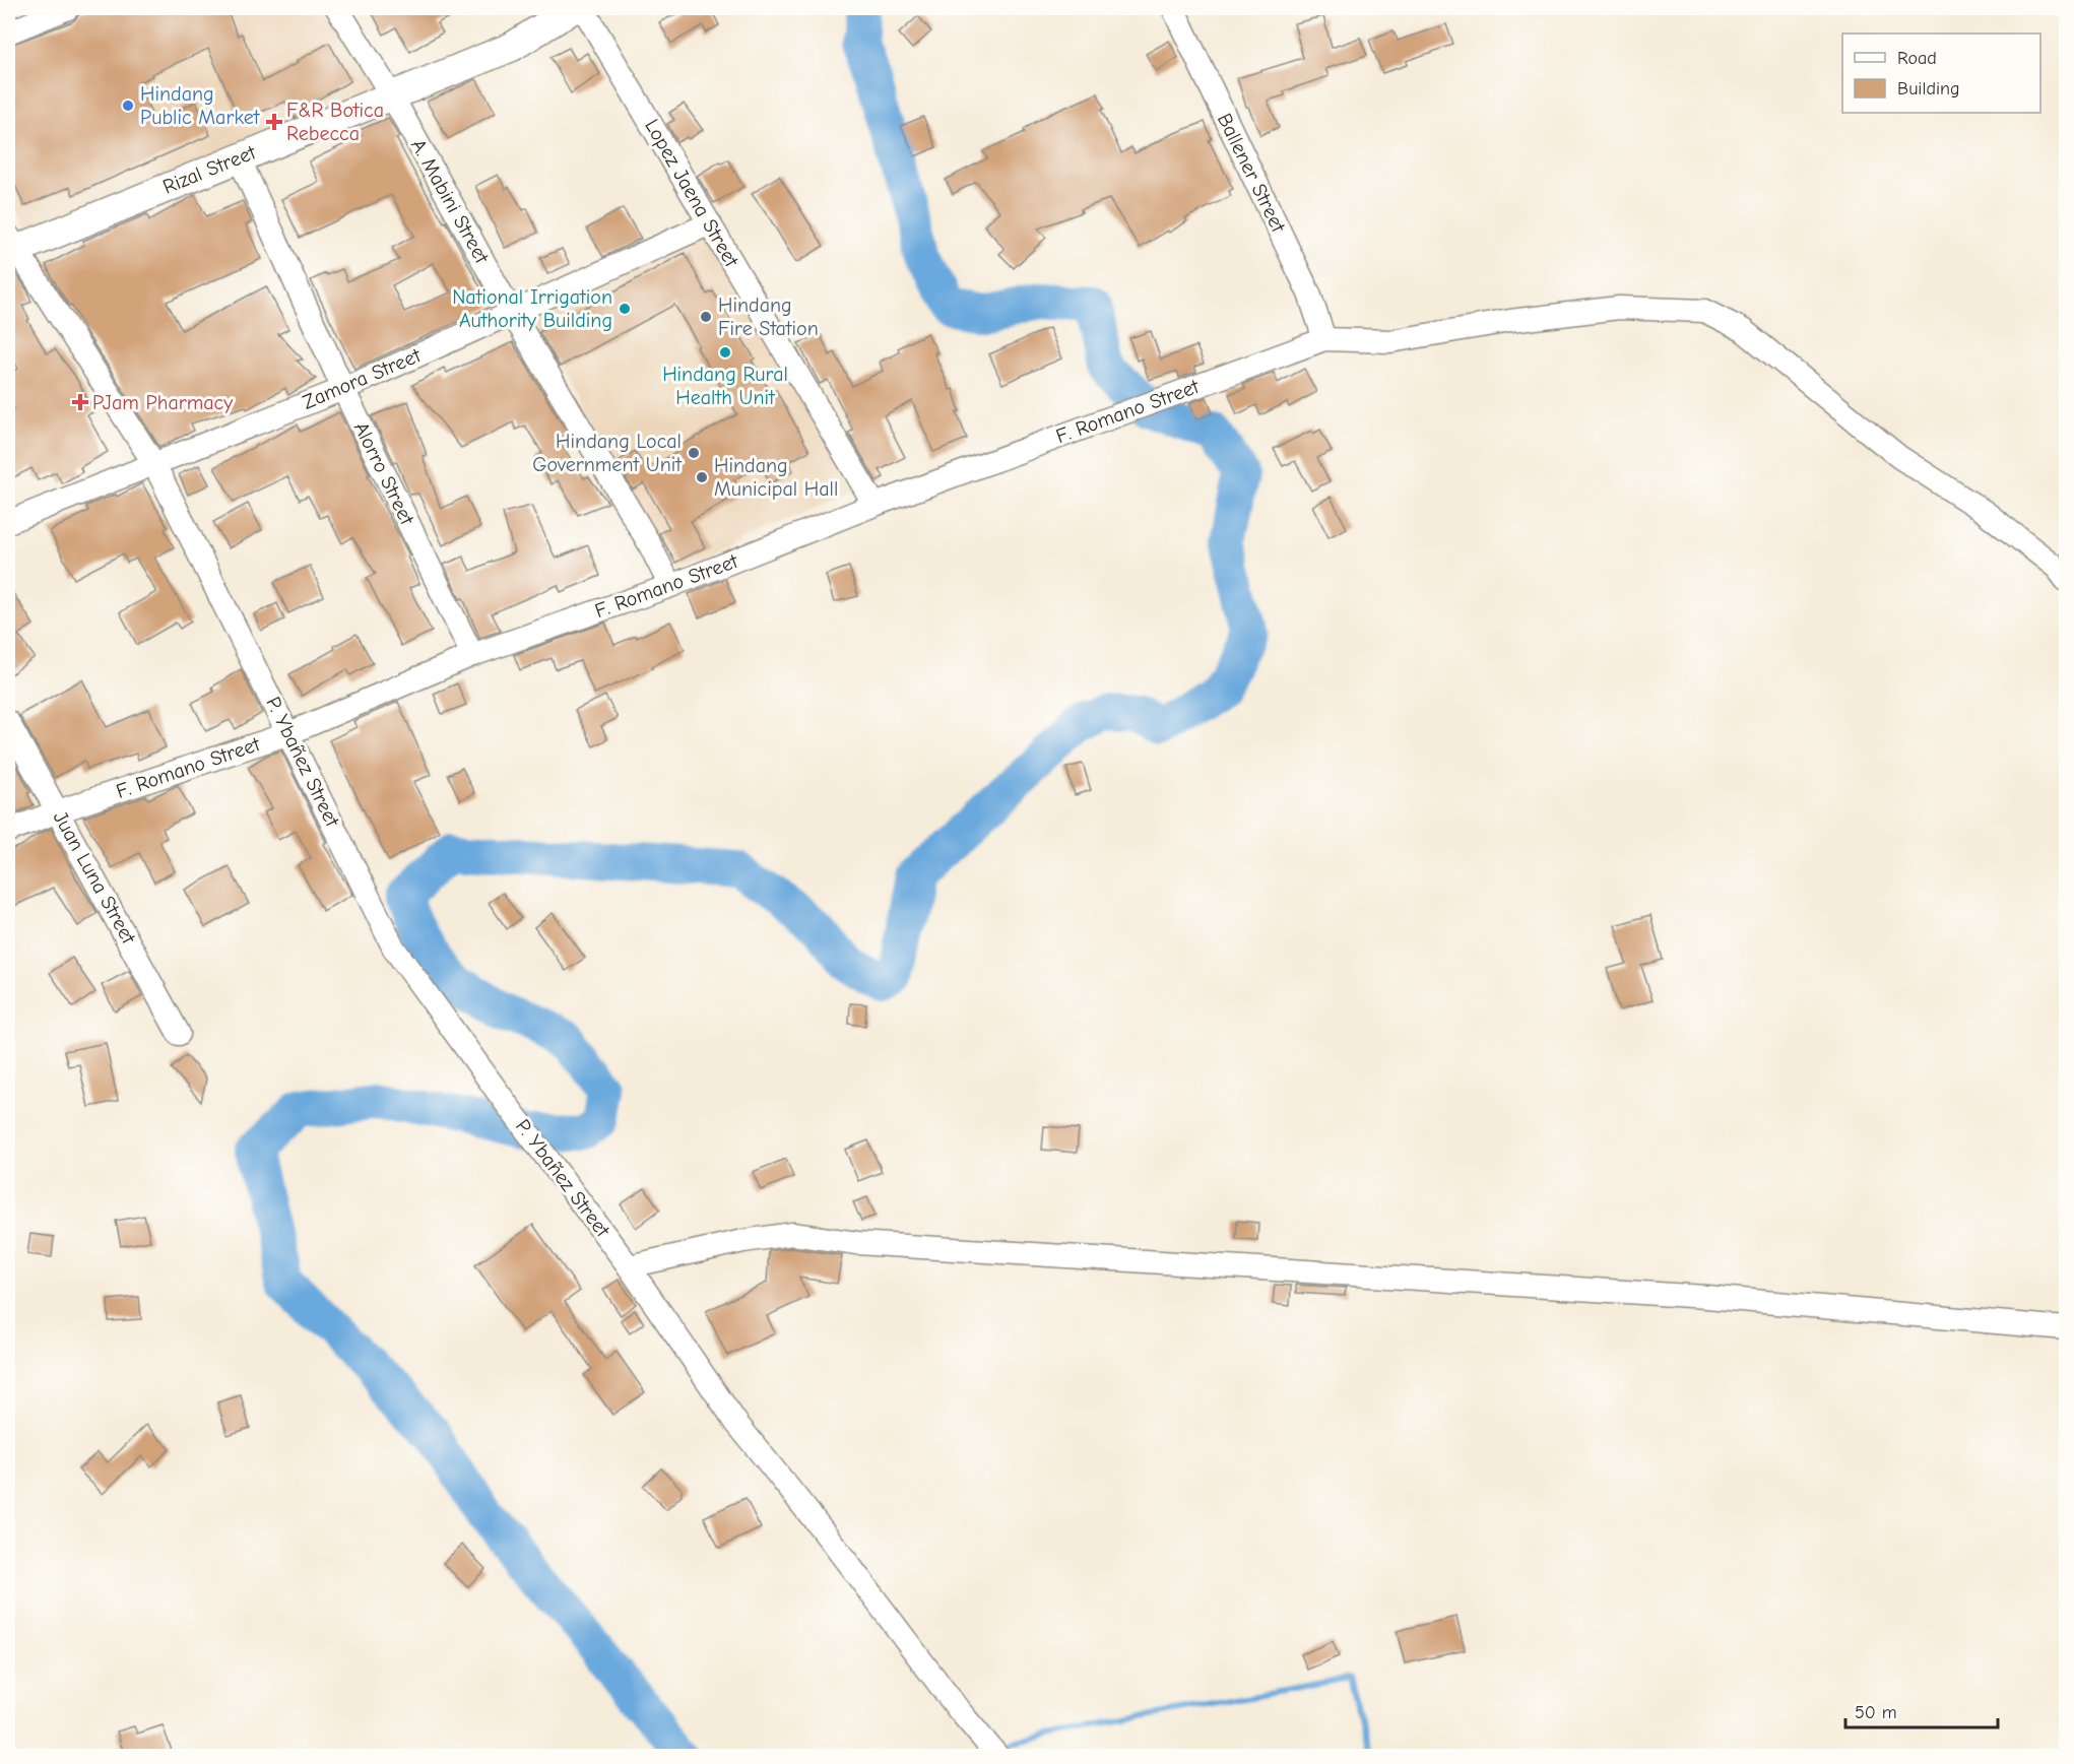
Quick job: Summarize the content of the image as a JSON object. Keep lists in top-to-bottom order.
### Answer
{
  "streets": {
    "main road": ["Rizal Street"],
    "street": [
      "Ballener Street",
      "Lopez Jaena Street",
      "A. Mabini Street",
      "Zamora Street",
      "F. Romano Street",
      "Alorro Street",
      "P. Ybañez Street",
      "Juan Luna Street"
    ]
  },
  "crossings": [
    ["Rizal Street", "A. Mabini Street"],
    ["Rizal Street", "Alorro Street"],
    ["Rizal Street", "P. Ybañez Street"],
    ["Ballener Street", "F. Romano Street"],
    ["Lopez Jaena Street", "Zamora Street"],
    ["Lopez Jaena Street", "F. Romano Street"],
    ["A. Mabini Street", "Zamora Street"],
    ["A. Mabini Street", "F. Romano Street"],
    ["Zamora Street", "Alorro Street"],
    ["Zamora Street", "P. Ybañez Street"],
    ["F. Romano Street", "Alorro Street"],
    ["F. Romano Street", "P. Ybañez Street"],
    ["F. Romano Street", "Juan Luna Street"]
  ],
  "places": {
    "other": [
      "Hindang Public Market",
      "National Irrigation Authority Building",
      "Hindang Fire Station",
      "Hindang Rural Health Unit",
      "Hindang Local Government Unit",
      "Hindang Municipal Hall"
    ],
    "health": ["F&R Botica Rebecca", "PJam Pharmacy"]
  },
  "legend": ["Road", "Building"],
  "scale_bar": "50 m"
}
